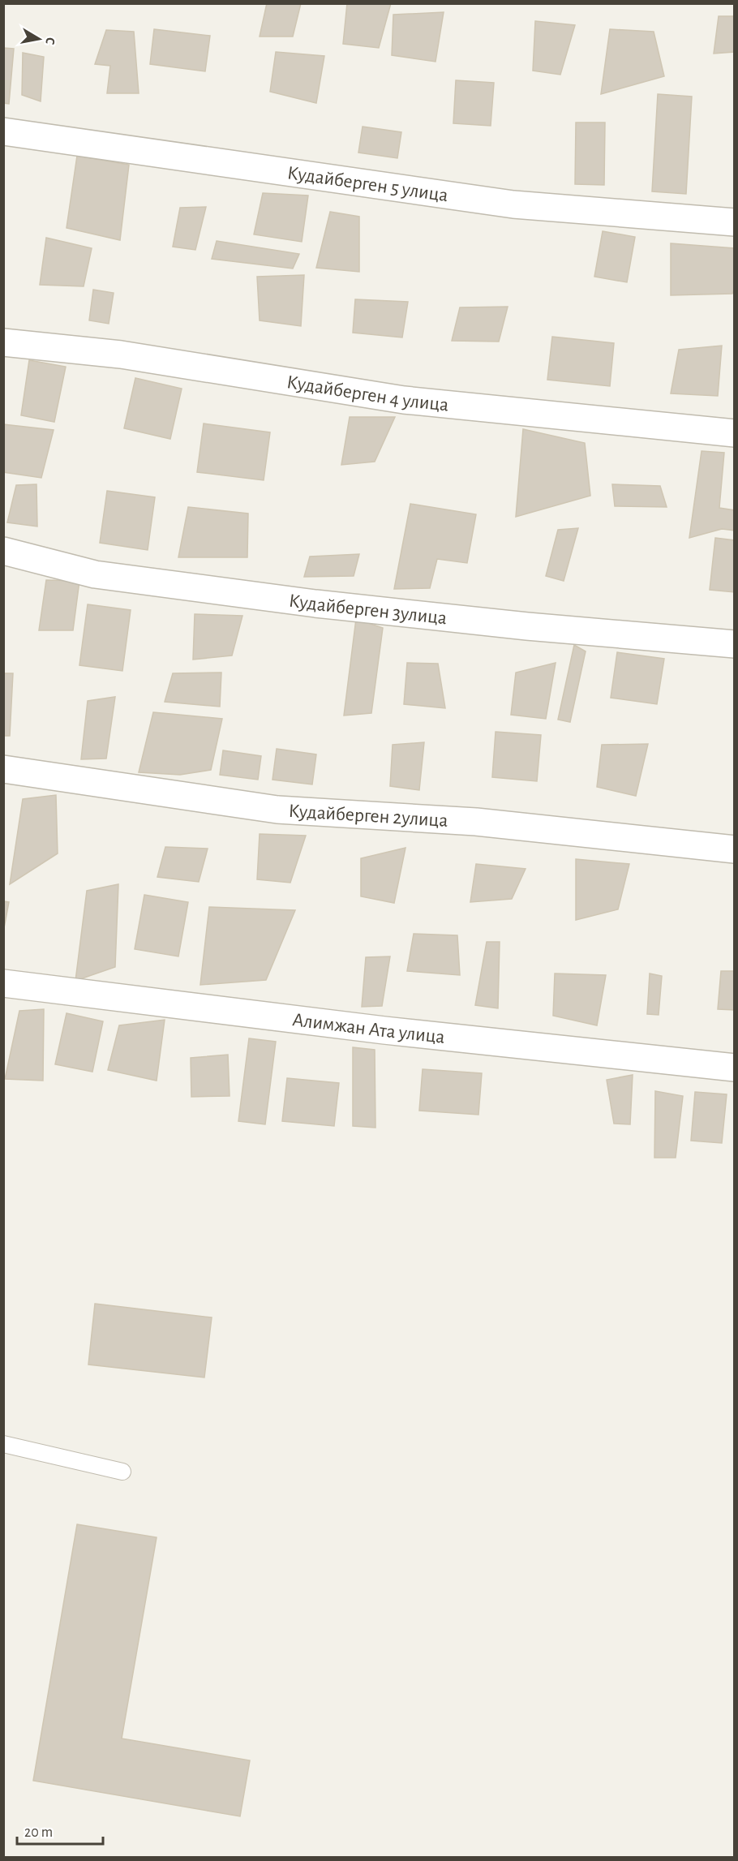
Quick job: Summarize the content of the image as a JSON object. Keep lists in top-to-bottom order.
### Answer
{
  "streets": {
    "street": [
      "Кудайберген 5 улица",
      "Кудайберген 4 улица",
      "Кудайберген 3улица",
      "Кудайберген 2улица",
      "Алимжан Ата улица"
    ]
  },
  "scale_bar": "20 m",
  "north": "right"
}
